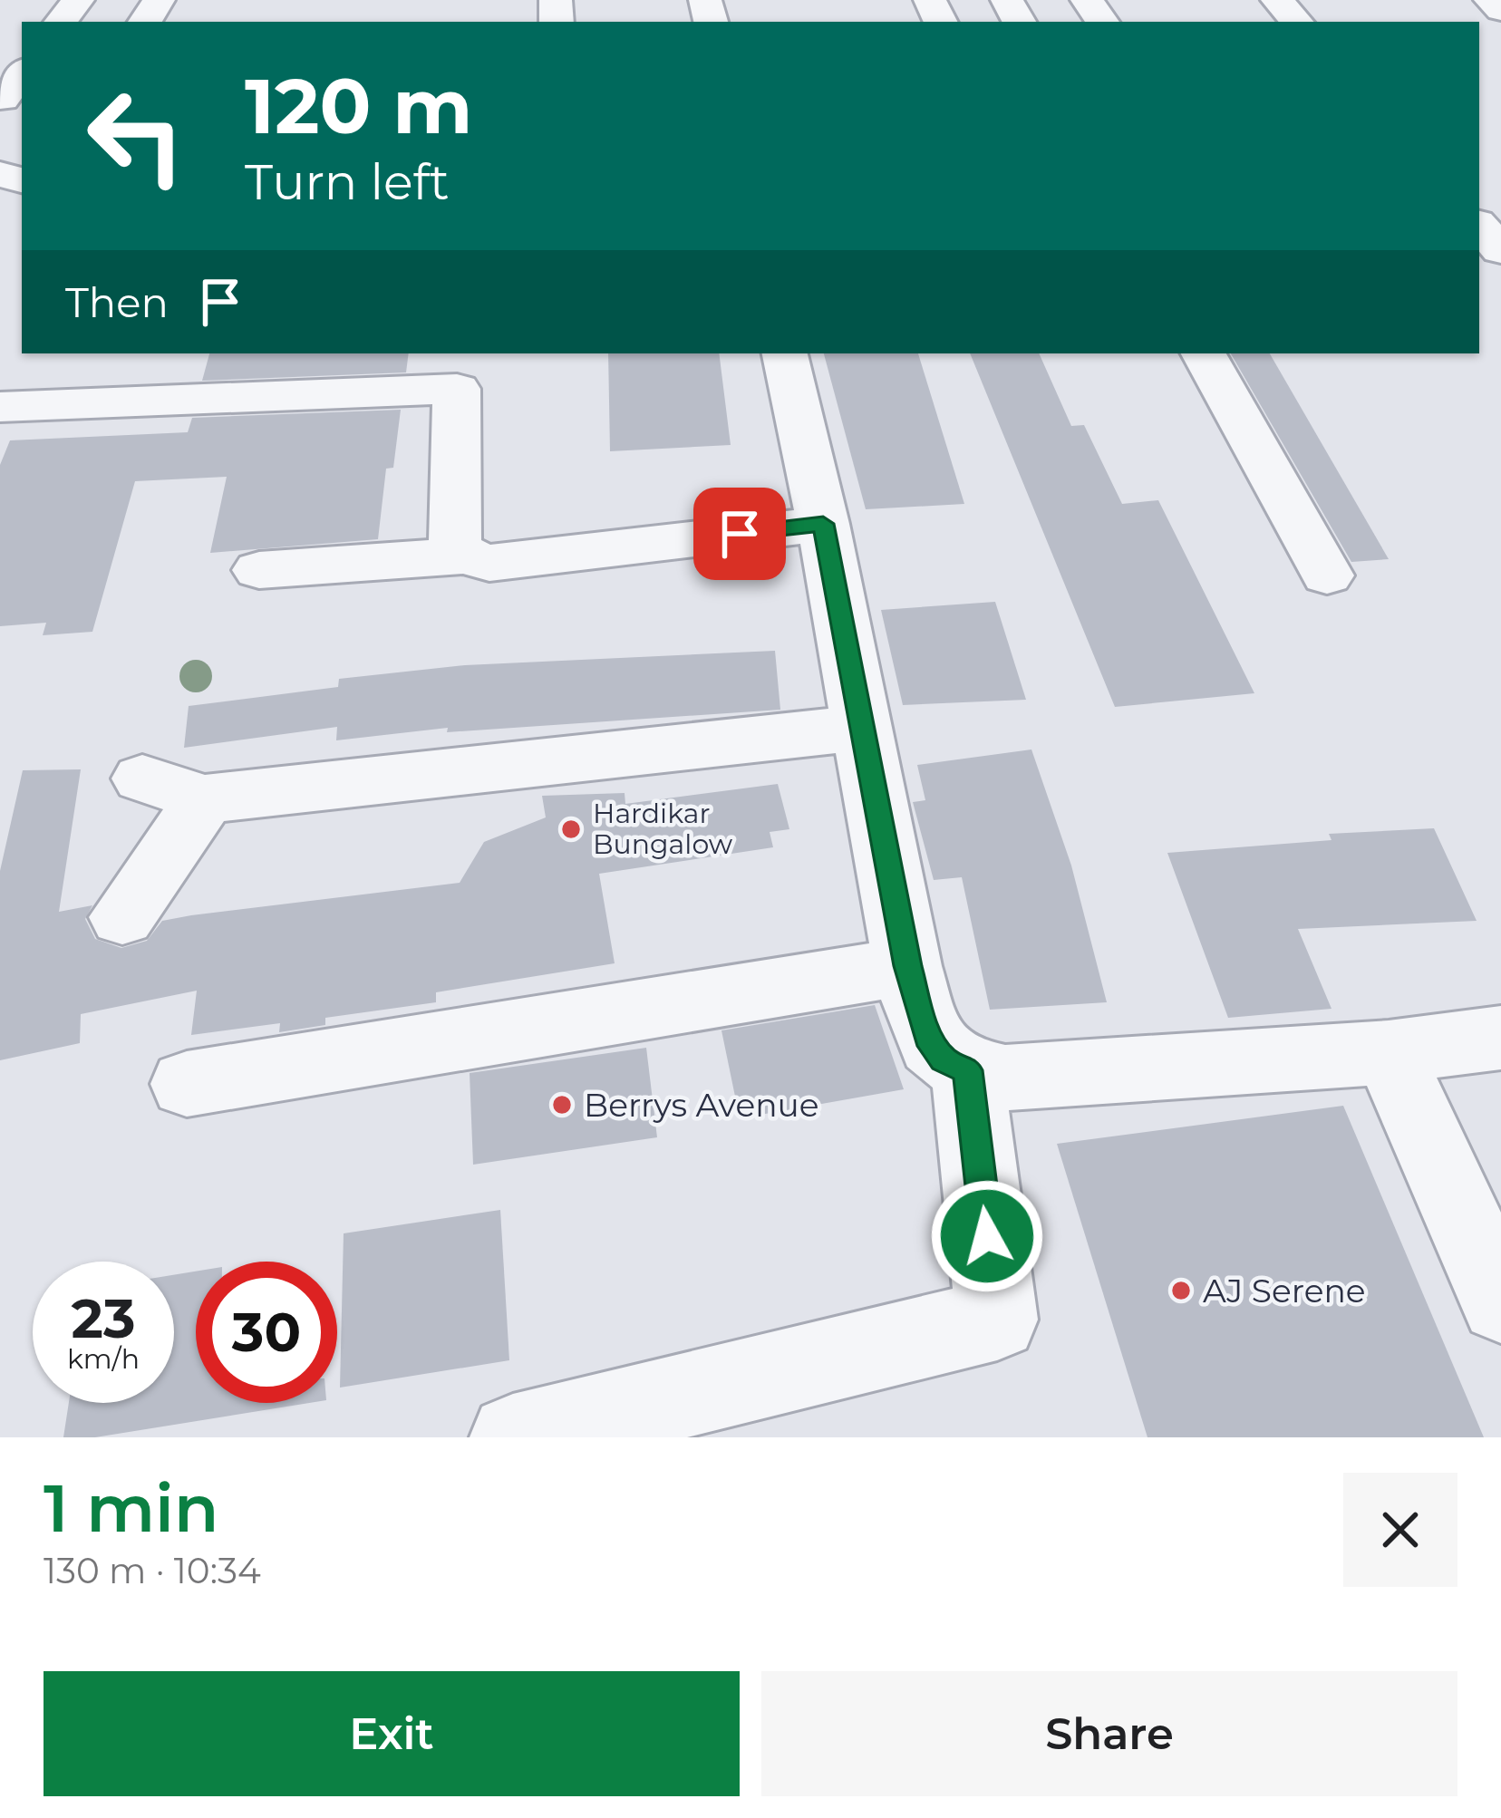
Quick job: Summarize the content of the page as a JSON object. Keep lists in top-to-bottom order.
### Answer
{
  "places": ["Hardikar Bungalow", "Berrys Avenue", "AJ Serene"],
  "page": {
    "turn": ["120 m", "Turn left"],
    "then": "Then",
    "speed": "23 km/h",
    "limit": "30",
    "heading": ["1 min", "130 m · 10:34"],
    "buttons": ["Exit", "Share"]
  }
}
